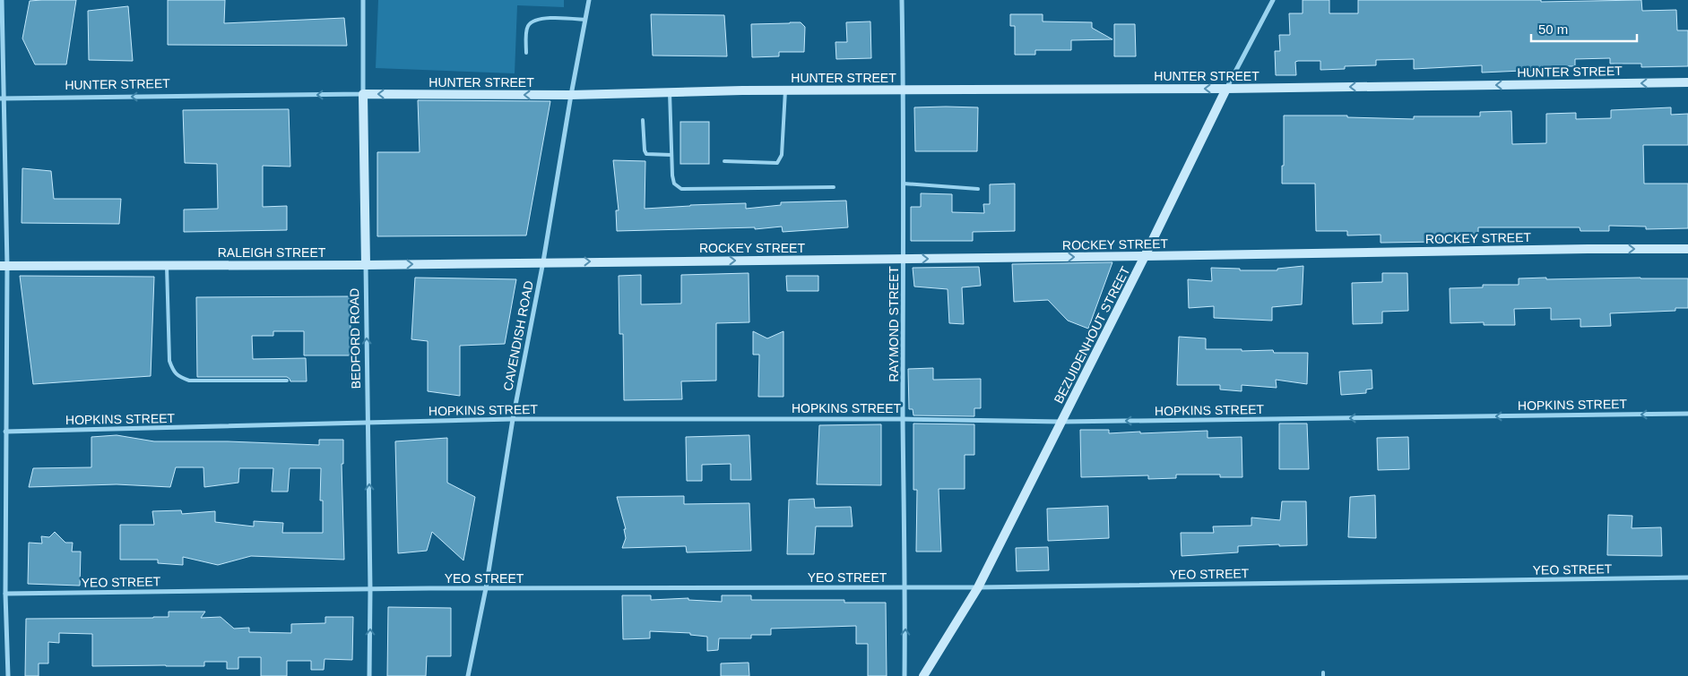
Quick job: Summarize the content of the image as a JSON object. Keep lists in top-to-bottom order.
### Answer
{
  "streets": {
    "main road": [
      "HUNTER STREET",
      "ROCKEY STREET",
      "RALEIGH STREET",
      "BEZUIDENHOUT STREET",
      "BEDFORD ROAD"
    ],
    "street": [
      "RAYMOND STREET",
      "CAVENDISH ROAD",
      "HOPKINS STREET",
      "YEO STREET"
    ]
  },
  "crossings": [
    ["HUNTER STREET", "RAYMOND STREET"],
    ["HUNTER STREET", "BEZUIDENHOUT STREET"],
    ["HUNTER STREET", "CAVENDISH ROAD"],
    ["HUNTER STREET", "BEDFORD ROAD"],
    ["ROCKEY STREET", "RALEIGH STREET"],
    ["ROCKEY STREET", "RAYMOND STREET"],
    ["ROCKEY STREET", "BEZUIDENHOUT STREET"],
    ["ROCKEY STREET", "CAVENDISH ROAD"],
    ["RALEIGH STREET", "CAVENDISH ROAD"],
    ["RALEIGH STREET", "BEDFORD ROAD"],
    ["RAYMOND STREET", "HOPKINS STREET"],
    ["RAYMOND STREET", "YEO STREET"],
    ["BEZUIDENHOUT STREET", "HOPKINS STREET"],
    ["BEZUIDENHOUT STREET", "YEO STREET"],
    ["CAVENDISH ROAD", "HOPKINS STREET"],
    ["CAVENDISH ROAD", "YEO STREET"],
    ["BEDFORD ROAD", "HOPKINS STREET"],
    ["BEDFORD ROAD", "YEO STREET"]
  ],
  "one_way": [
    "HUNTER STREET",
    "ROCKEY STREET",
    "BEDFORD ROAD",
    "HOPKINS STREET"
  ],
  "scale_bar": "50 m"
}
